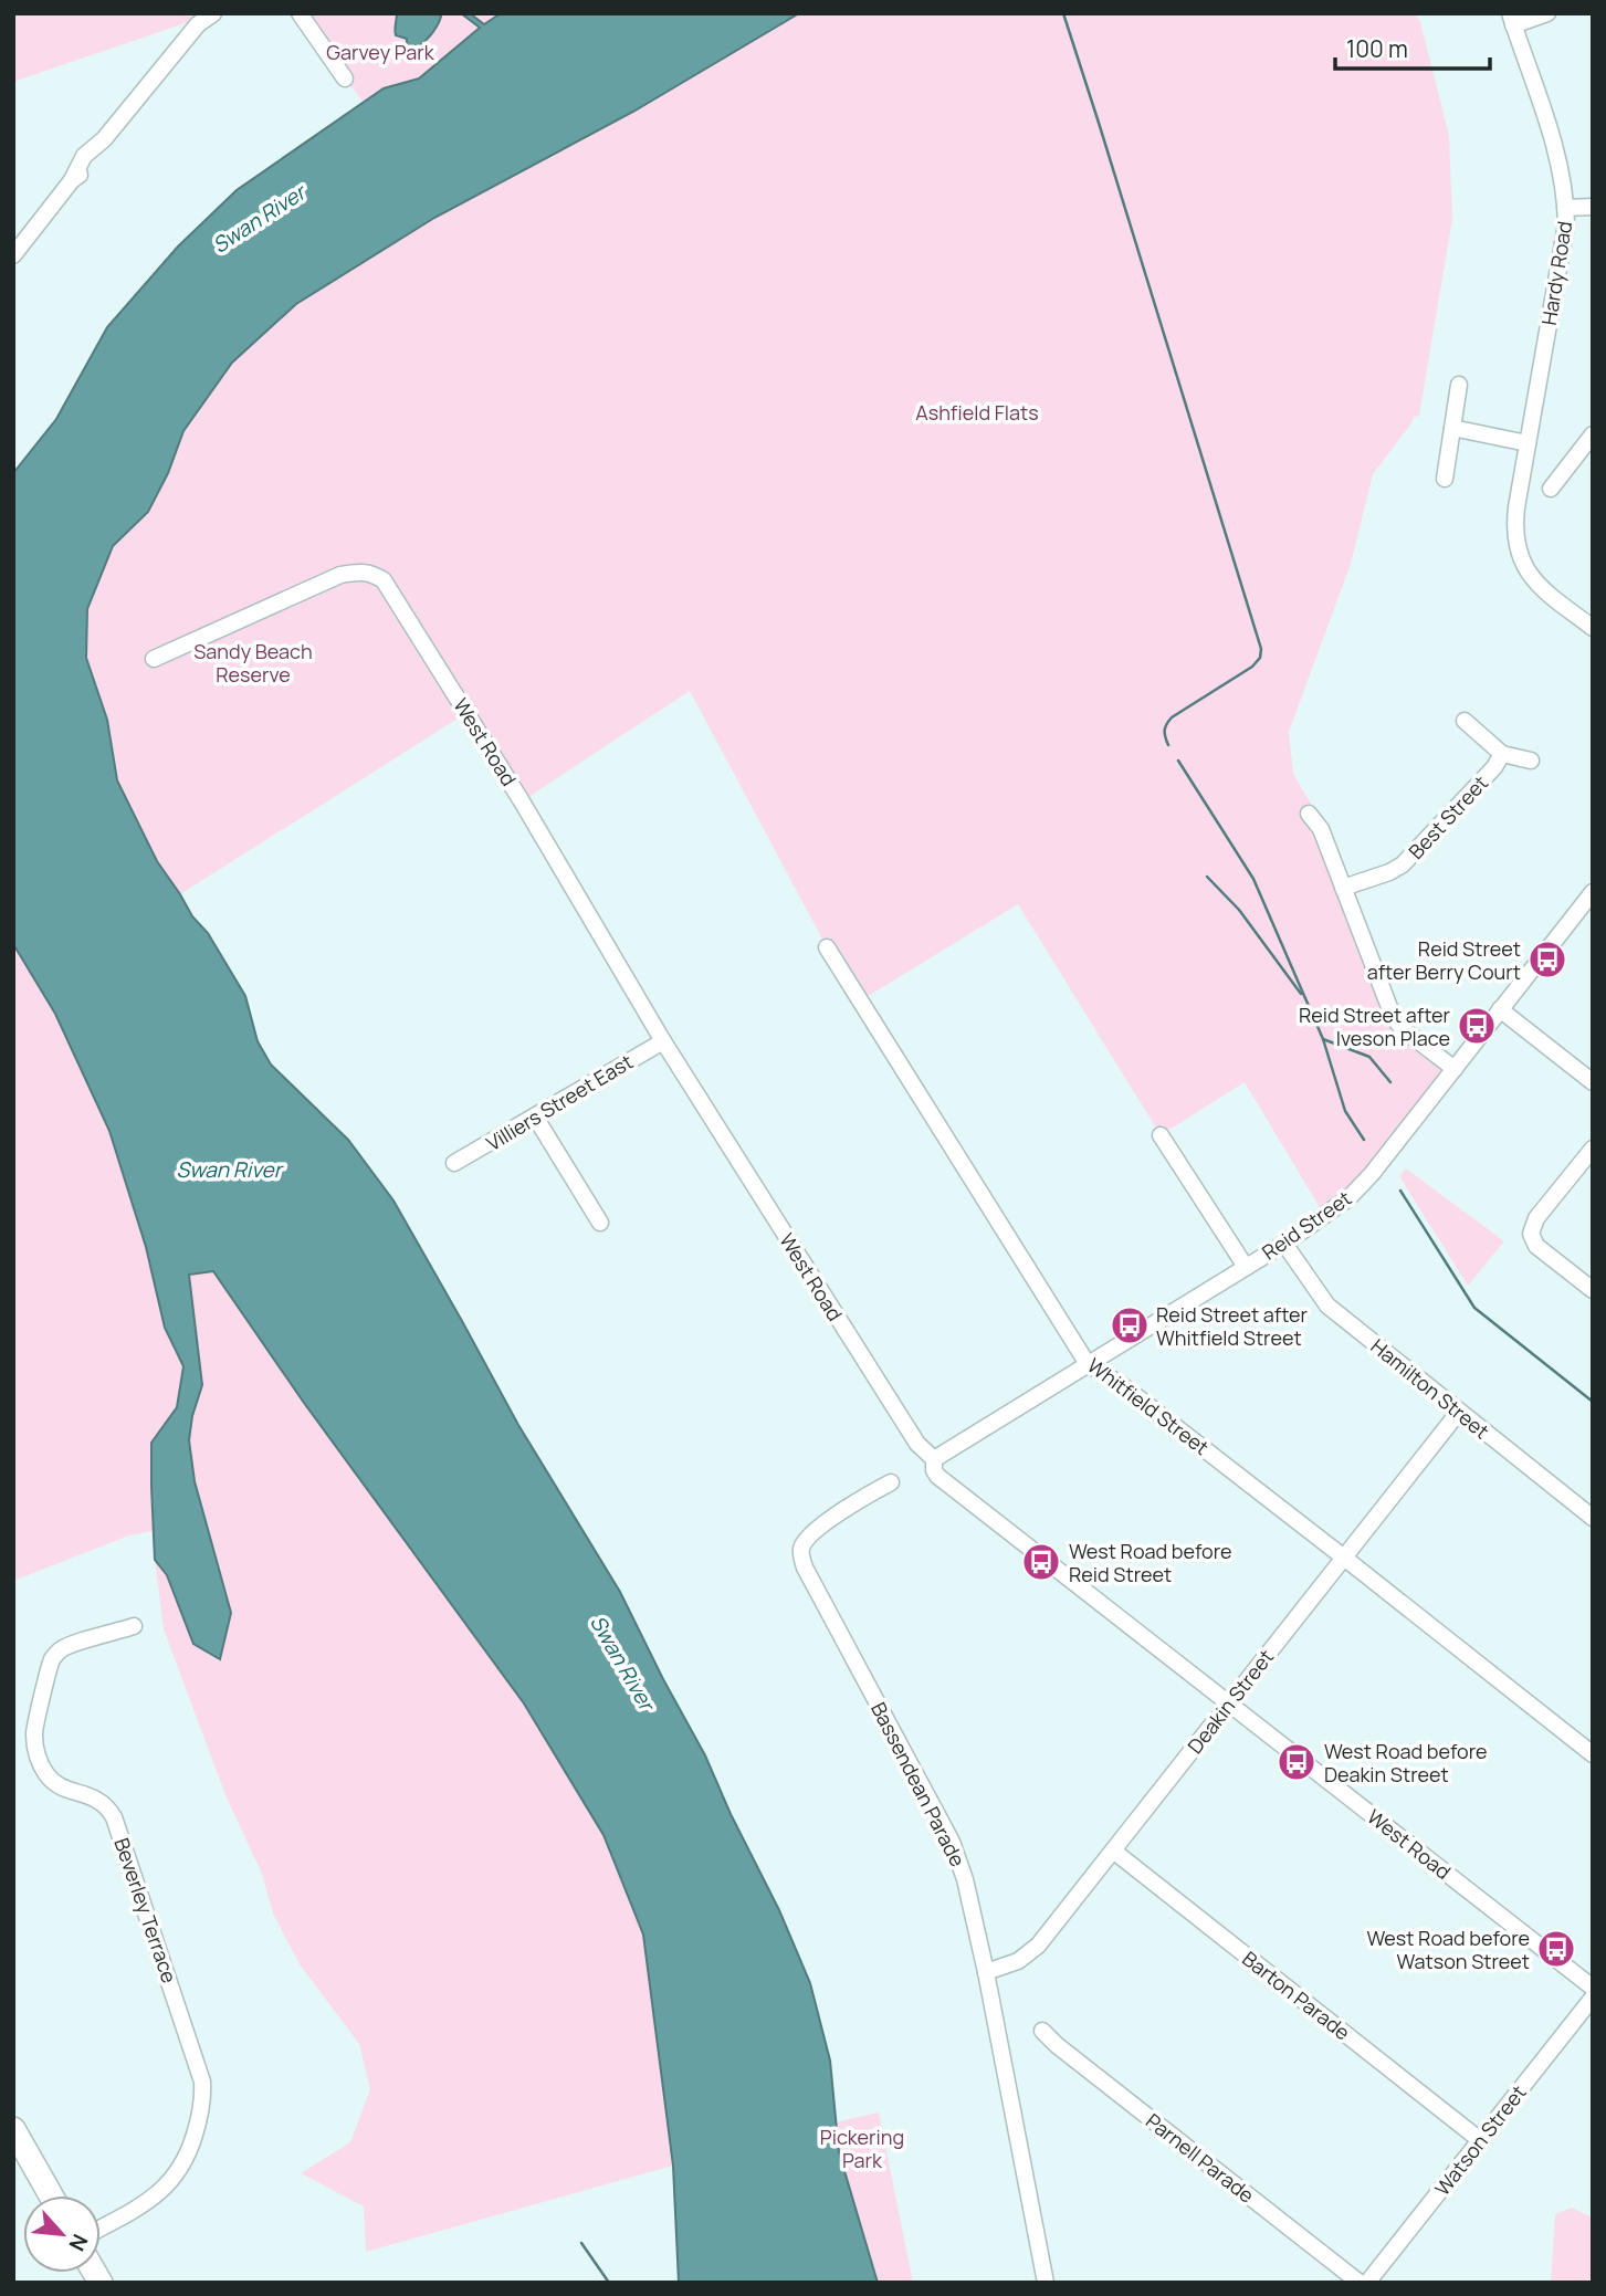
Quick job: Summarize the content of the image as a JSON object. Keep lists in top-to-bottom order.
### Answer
{
  "streets": {
    "street": [
      "Hardy Road",
      "West Road",
      "Best Street",
      "Villiers Street East",
      "Reid Street",
      "Hamilton Street",
      "Whitfield Street",
      "Deakin Street",
      "Bassendean Parade",
      "Beverley Terrace",
      "Barton Parade",
      "Watson Street",
      "Parnell Parade"
    ]
  },
  "crossings": [
    ["West Road", "Villiers Street East"],
    ["West Road", "Reid Street"],
    ["West Road", "Deakin Street"],
    ["Reid Street", "Hamilton Street"],
    ["Reid Street", "Whitfield Street"],
    ["Hamilton Street", "Deakin Street"],
    ["Whitfield Street", "Deakin Street"],
    ["Deakin Street", "Bassendean Parade"],
    ["Deakin Street", "Barton Parade"],
    ["Barton Parade", "Watson Street"]
  ],
  "water": ["Swan River"],
  "parks": [
    "Garvey Park",
    "Ashfield Flats",
    "Sandy Beach Reserve",
    "Pickering Park"
  ],
  "places": {
    "bus stop": [
      "Reid Street after Berry Court",
      "Reid Street after Iveson Place",
      "Reid Street after Whitfield Street",
      "West Road before Reid Street",
      "West Road before Deakin Street",
      "West Road before Watson Street"
    ]
  },
  "scale_bar": "100 m",
  "north": "bottom right"
}
